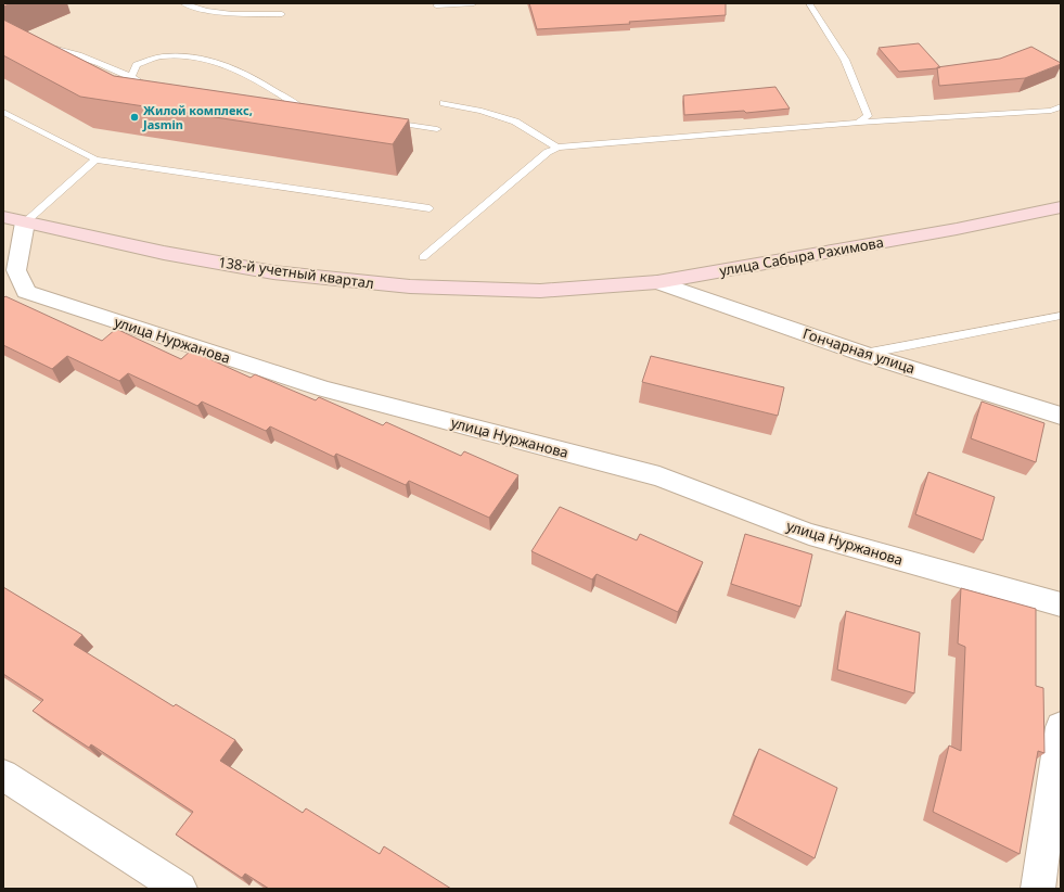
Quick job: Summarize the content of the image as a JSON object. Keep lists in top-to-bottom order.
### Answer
{
  "streets": {
    "main road": ["улица Сабыра Рахимова", "138-й учетный квартал"],
    "street": ["улица Нуржанова", "Гончарная улица"]
  },
  "crossings": [
    ["улица Сабыра Рахимова", "138-й учетный квартал"],
    ["улица Сабыра Рахимова", "Гончарная улица"],
    ["138-й учетный квартал", "улица Нуржанова"]
  ],
  "places": ["Жилой комплекс, Jasmin"]
}
